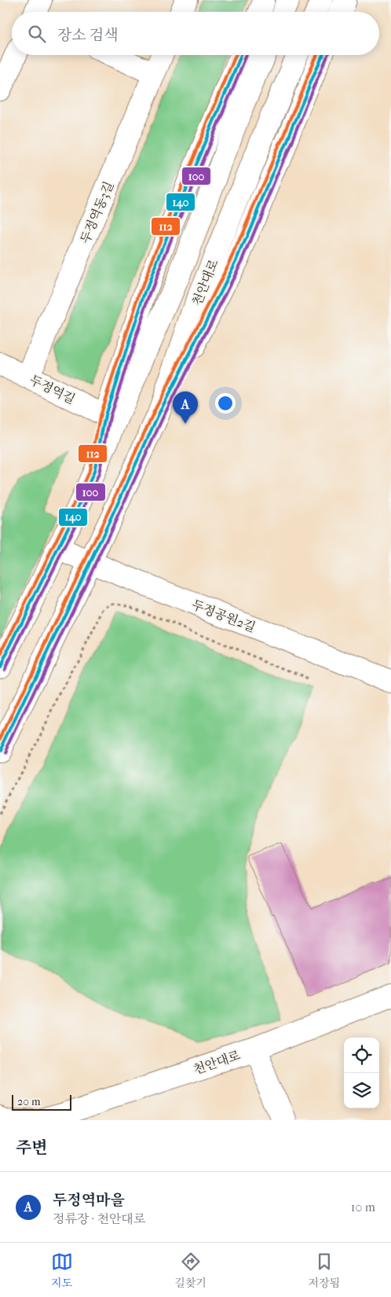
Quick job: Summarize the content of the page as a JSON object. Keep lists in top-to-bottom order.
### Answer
{
  "streets": {
    "main road": [
      "두정역동3길",
      "천안대로",
      "두정역길",
      "두정공원2길"
    ]
  },
  "crossings": [
    ["두정역동3길", "두정역길"],
    ["천안대로", "두정공원2길"]
  ],
  "lines": ["transit line 140", "transit line 100", "transit line 112"],
  "scale_bar": "20 m",
  "page": {
    "search": "장소 검색",
    "pins": "A",
    "scale": "20 m",
    "heading": "주변",
    "list": [
      {
        "mark": "A",
        "name": "두정역마을",
        "note": "정류장 · 천안대로",
        "value": "10 m"
      }
    ],
    "nav": ["지도", "길찾기", "저장됨"]
  }
}
